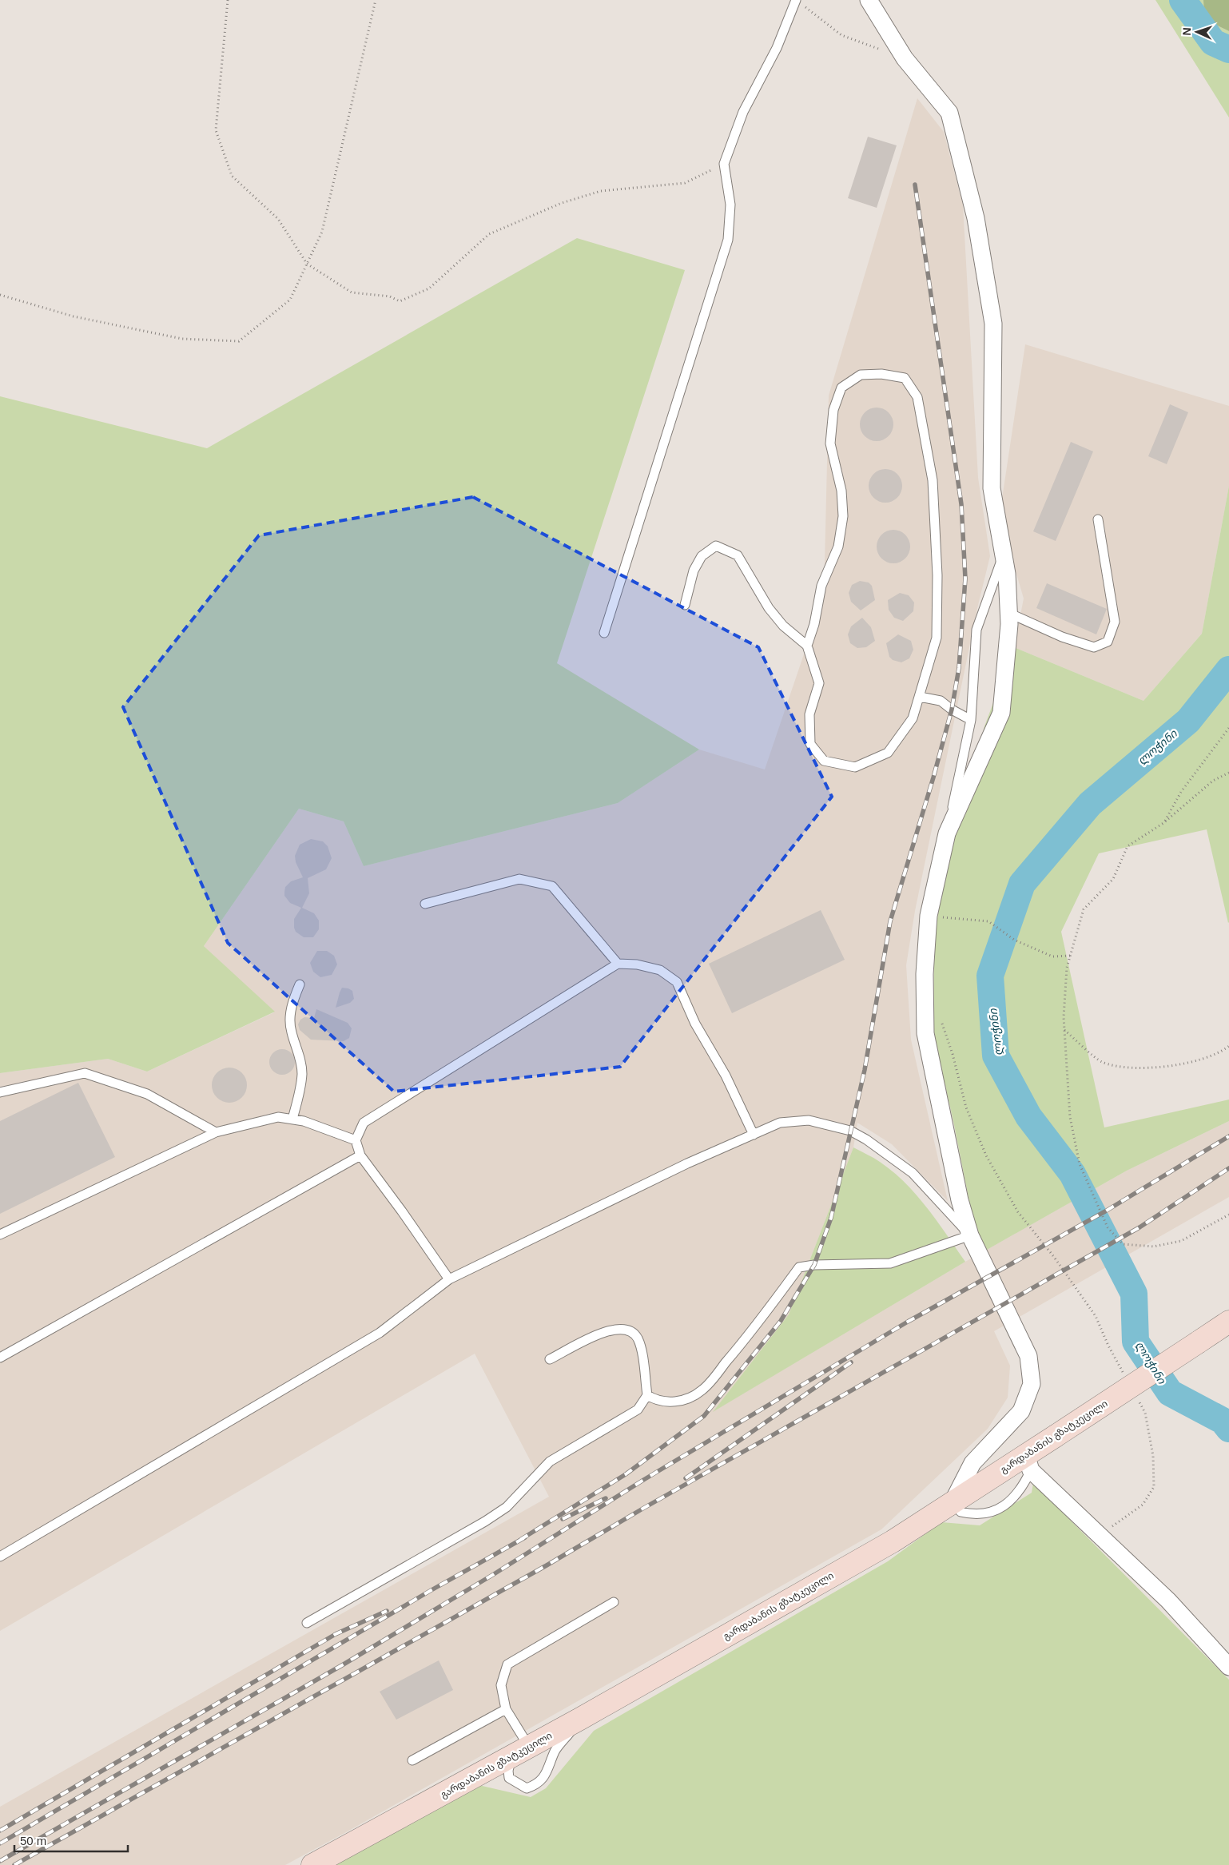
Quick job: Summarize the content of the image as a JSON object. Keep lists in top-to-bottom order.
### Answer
{
  "streets": {
    "main road": ["გარდაბანის გზატკეცილი"]
  },
  "water": ["ლოჭინი"],
  "scale_bar": "50 m",
  "north": "left"
}
